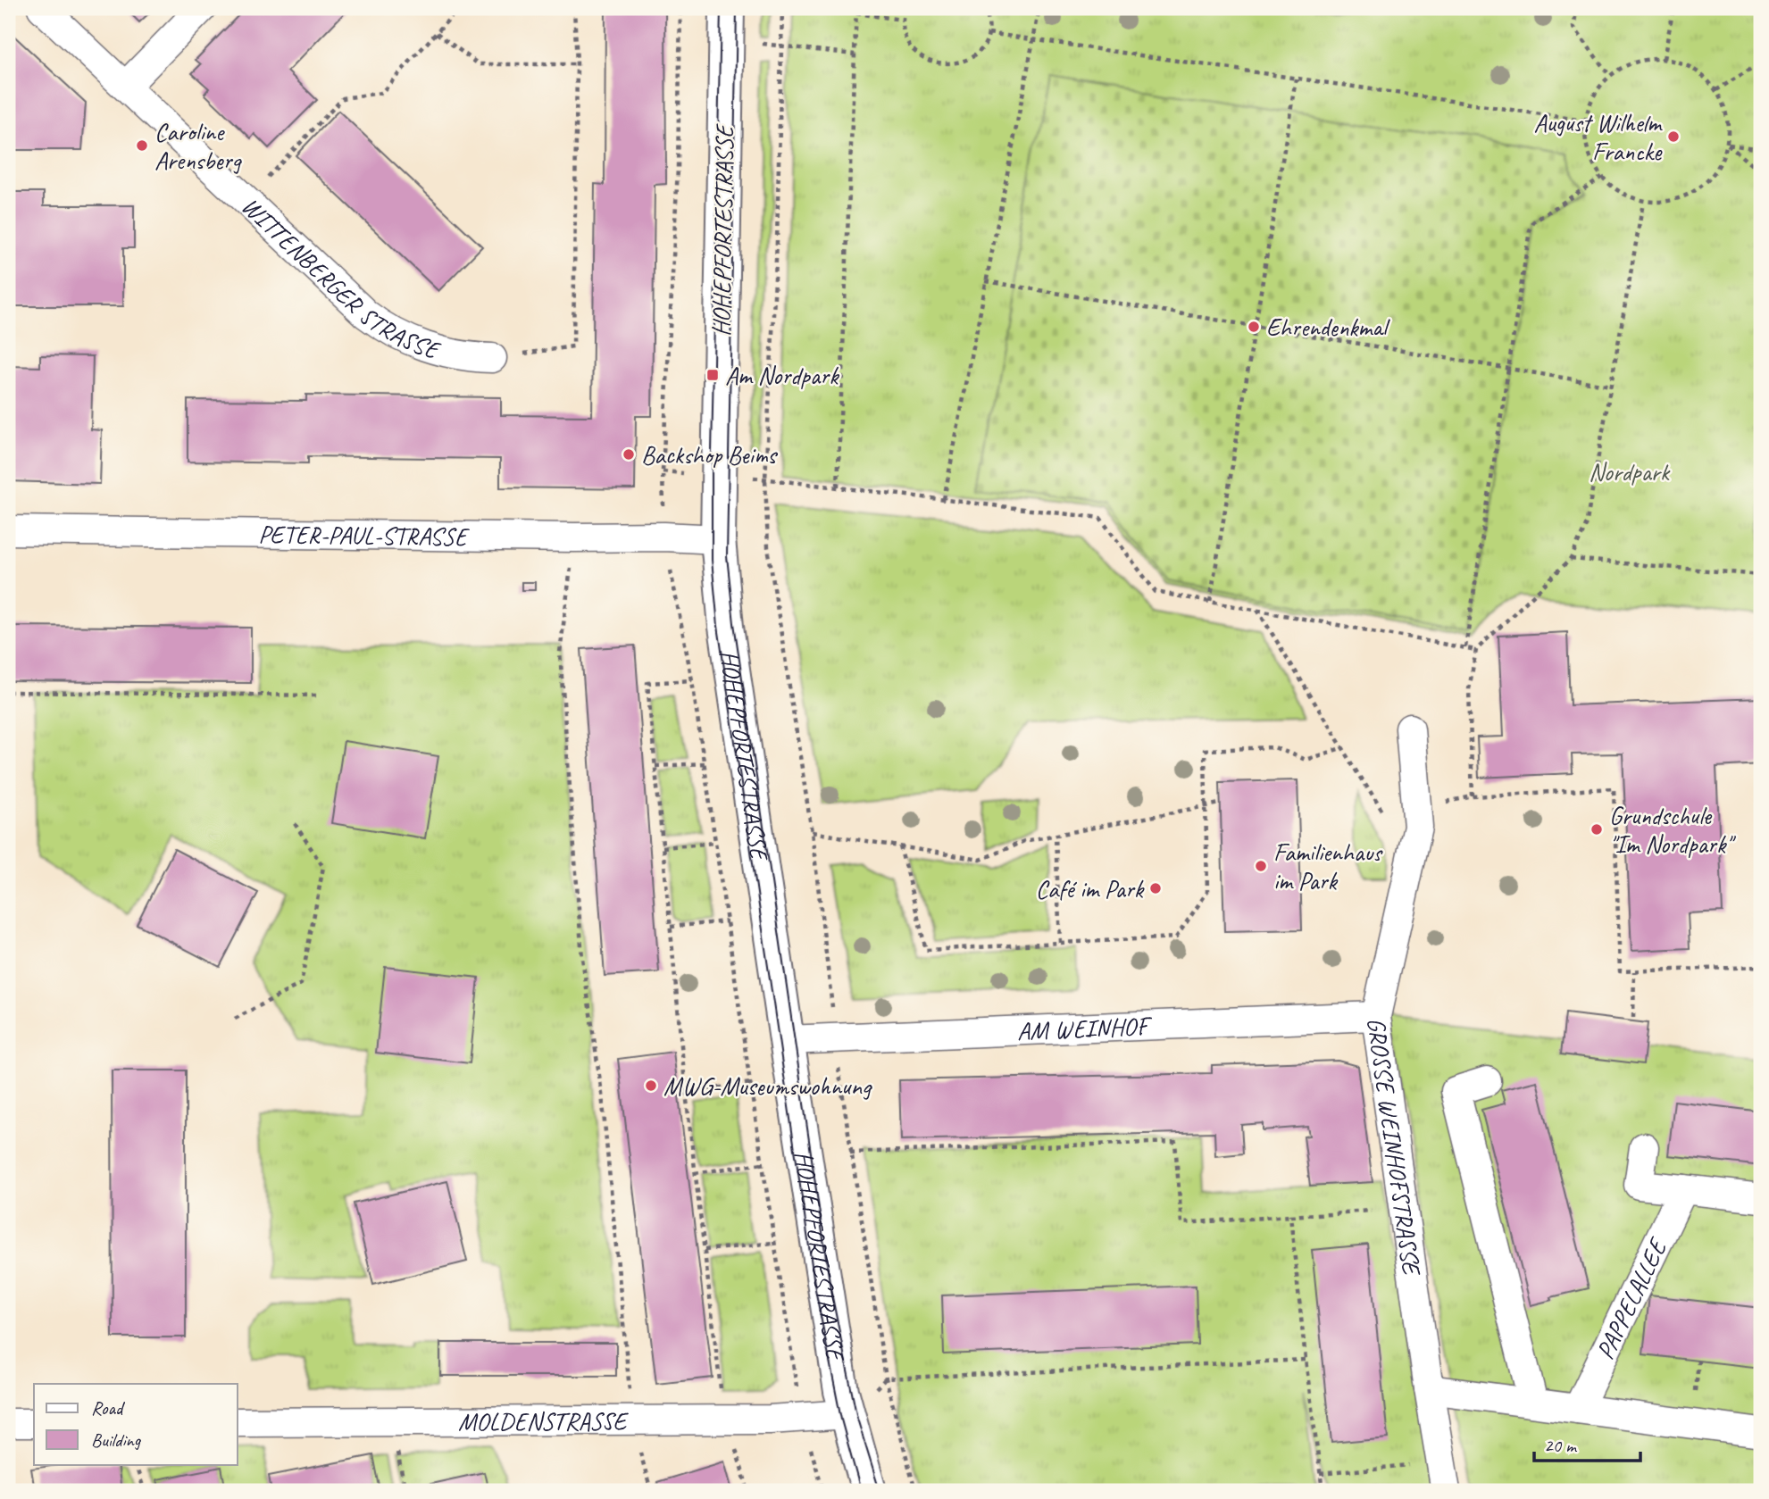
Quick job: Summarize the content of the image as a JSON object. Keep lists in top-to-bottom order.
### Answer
{
  "streets": {
    "street": [
      "HOHEPFORTESTRASSE",
      "WITTENBERGER STRASSE",
      "PETER-PAUL-STRASSE",
      "AM WEINHOF",
      "GROSSE WEINHOFSTRASSE",
      "PAPPELALLEE",
      "MOLDENSTRASSE"
    ]
  },
  "crossings": [
    ["HOHEPFORTESTRASSE", "PETER-PAUL-STRASSE"],
    ["HOHEPFORTESTRASSE", "AM WEINHOF"],
    ["HOHEPFORTESTRASSE", "MOLDENSTRASSE"],
    ["AM WEINHOF", "GROSSE WEINHOFSTRASSE"]
  ],
  "parks": ["Nordpark"],
  "places": {
    "other": [
      "August Wilhelm Francke",
      "Caroline Arensberg",
      "Ehrendenkmal",
      "Backshop Beims",
      "Grundschule \"Im Nordpark\"",
      "Familienhaus im Park",
      "Café im Park",
      "MWG-Museumswohnung"
    ],
    "transit": ["Am Nordpark"]
  },
  "legend": ["Road", "Building"],
  "scale_bar": "20 m"
}
